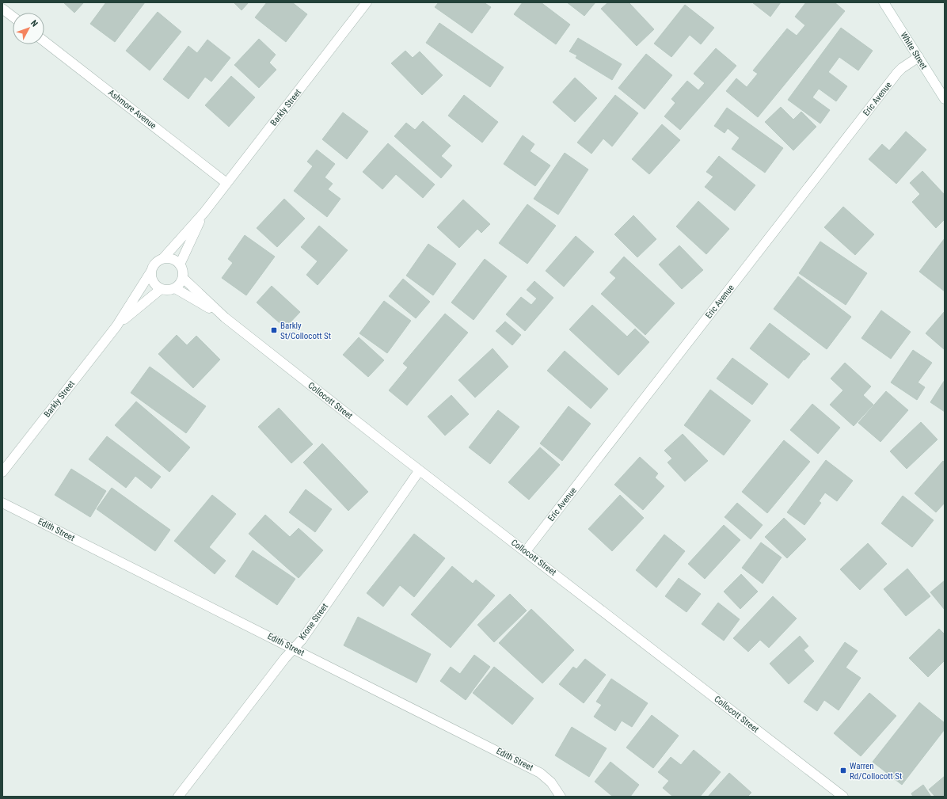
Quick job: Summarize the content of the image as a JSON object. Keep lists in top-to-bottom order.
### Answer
{
  "streets": {
    "street": [
      "White Street",
      "Eric Avenue",
      "Barkly Street",
      "Ashmore Avenue",
      "Collocott Street",
      "Edith Street",
      "Krone Street"
    ]
  },
  "crossings": [
    ["White Street", "Eric Avenue"],
    ["Eric Avenue", "Collocott Street"],
    ["Barkly Street", "Ashmore Avenue"],
    ["Barkly Street", "Collocott Street"],
    ["Collocott Street", "Krone Street"],
    ["Edith Street", "Krone Street"]
  ],
  "places": {
    "transit": ["Barkly St/Collocott St", "Warren Rd/Collocott St"]
  },
  "north": "top right"
}
